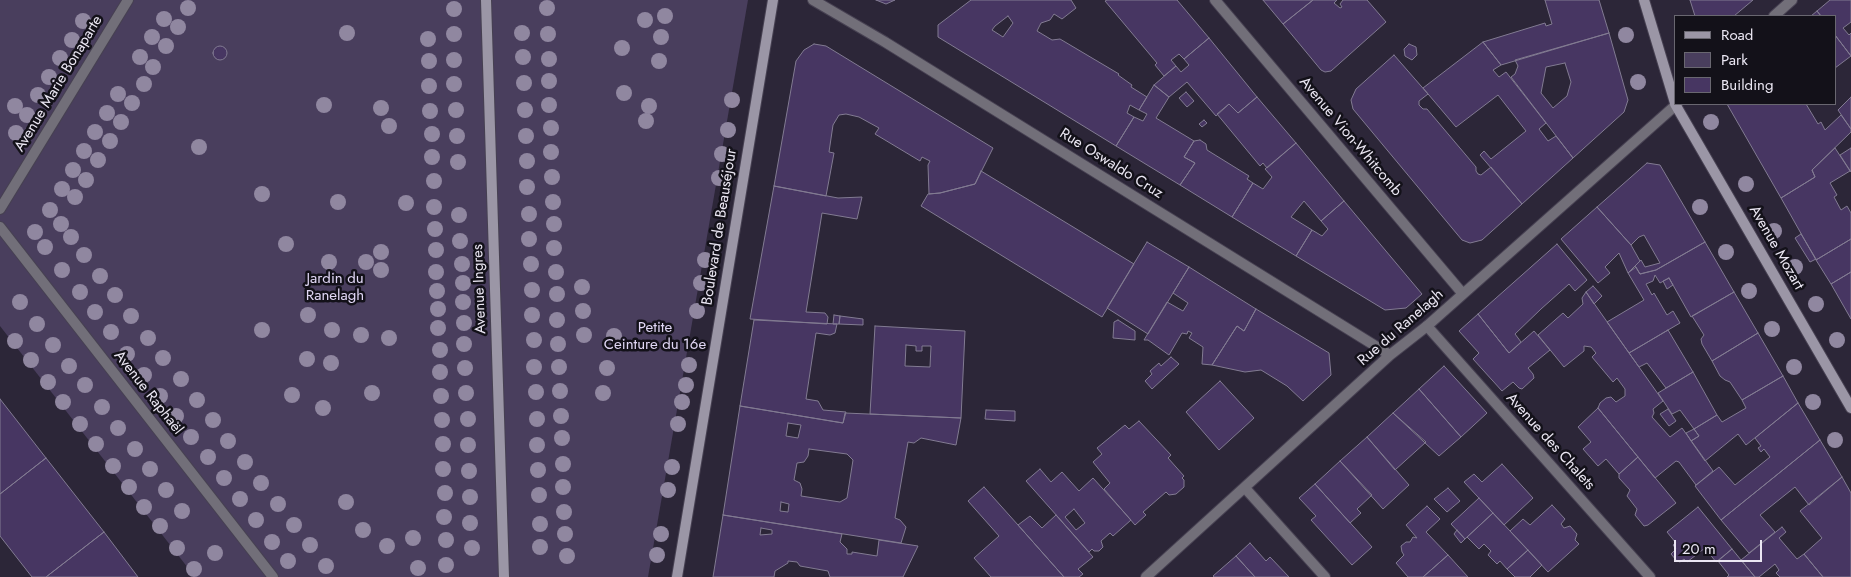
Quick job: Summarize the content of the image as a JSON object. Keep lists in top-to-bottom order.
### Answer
{
  "streets": {
    "street": [
      "Avenue Marie Bonaparte",
      "Avenue Vion-Whitcomb",
      "Rue Oswaldo Cruz",
      "Boulevard de Beauséjour",
      "Avenue Mozart",
      "Avenue Ingres",
      "Rue du Ranelagh",
      "Avenue Raphaël",
      "Avenue des Chalets"
    ]
  },
  "crossings": [
    ["Avenue Vion-Whitcomb", "Rue du Ranelagh"],
    ["Rue Oswaldo Cruz", "Rue du Ranelagh"],
    ["Rue du Ranelagh", "Avenue des Chalets"]
  ],
  "parks": ["Jardin du Ranelagh", "Petite Ceinture du 16e"],
  "legend": ["Road", "Park", "Building"],
  "scale_bar": "20 m"
}
